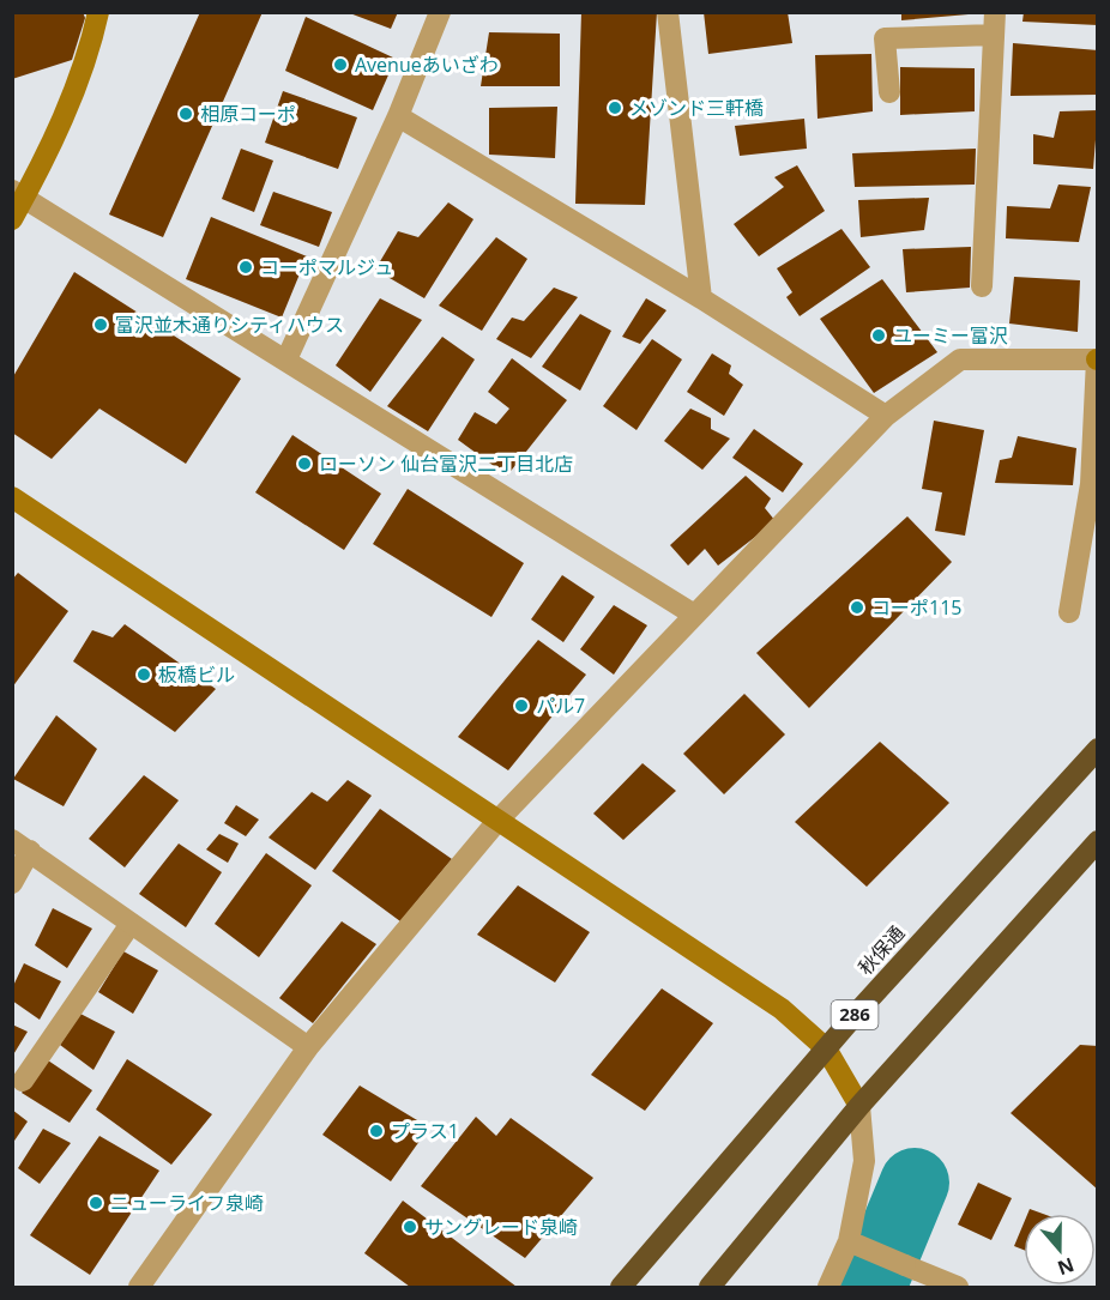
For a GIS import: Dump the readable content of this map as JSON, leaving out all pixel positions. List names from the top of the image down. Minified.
{"streets":{"highway":["秋保通","286"]},"places":["Avenueあいざわ","メゾンド三軒橋","相原コーポ","コーポマルジュ","富沢並木通りシティハウス","ユーミー富沢","ローソン 仙台富沢二丁目北店","コーポ115","板橋ビル","パル7","プラス1","ニューライフ泉崎","サングレード泉崎"],"north":"bottom"}
